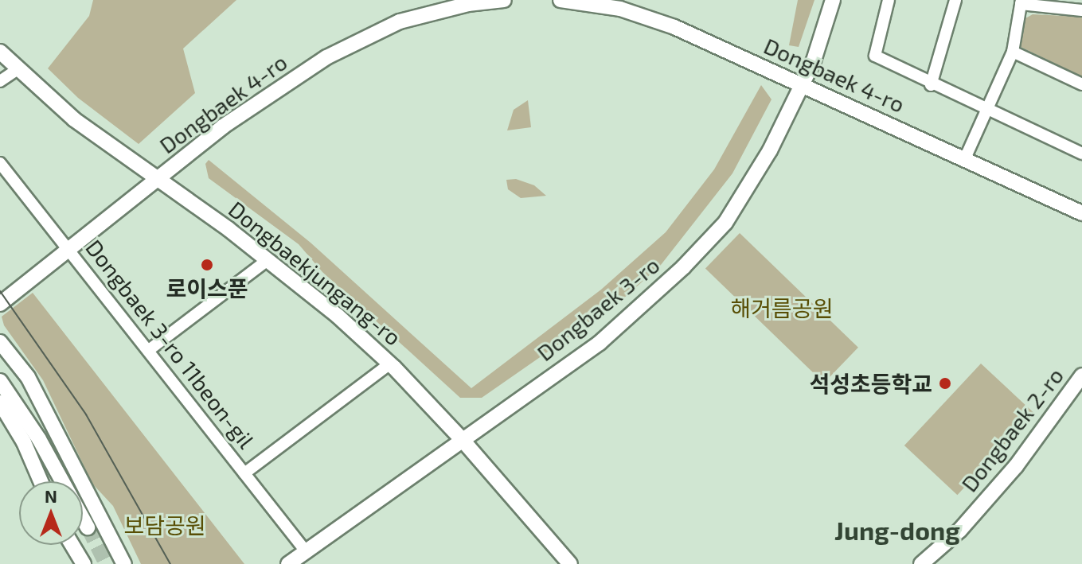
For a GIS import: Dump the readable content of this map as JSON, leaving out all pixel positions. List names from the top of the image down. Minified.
{"streets":{"street":["Dongbaek 4-ro","Dongbaekjungang-ro","Dongbaek 3-ro","Dongbaek 3-ro 11beon-gil","Dongbaek 2-ro"]},"crossings":[["Dongbaek 4-ro","Dongbaekjungang-ro"],["Dongbaek 4-ro","Dongbaek 3-ro"],["Dongbaek 4-ro","Dongbaek 3-ro 11beon-gil"],["Dongbaekjungang-ro","Dongbaek 3-ro"],["Dongbaek 3-ro","Dongbaek 3-ro 11beon-gil"]],"districts":["Jung-dong"],"parks":["해거름공원","보담공원"],"places":["로이스푼","석성초등학교"],"north":"top"}
